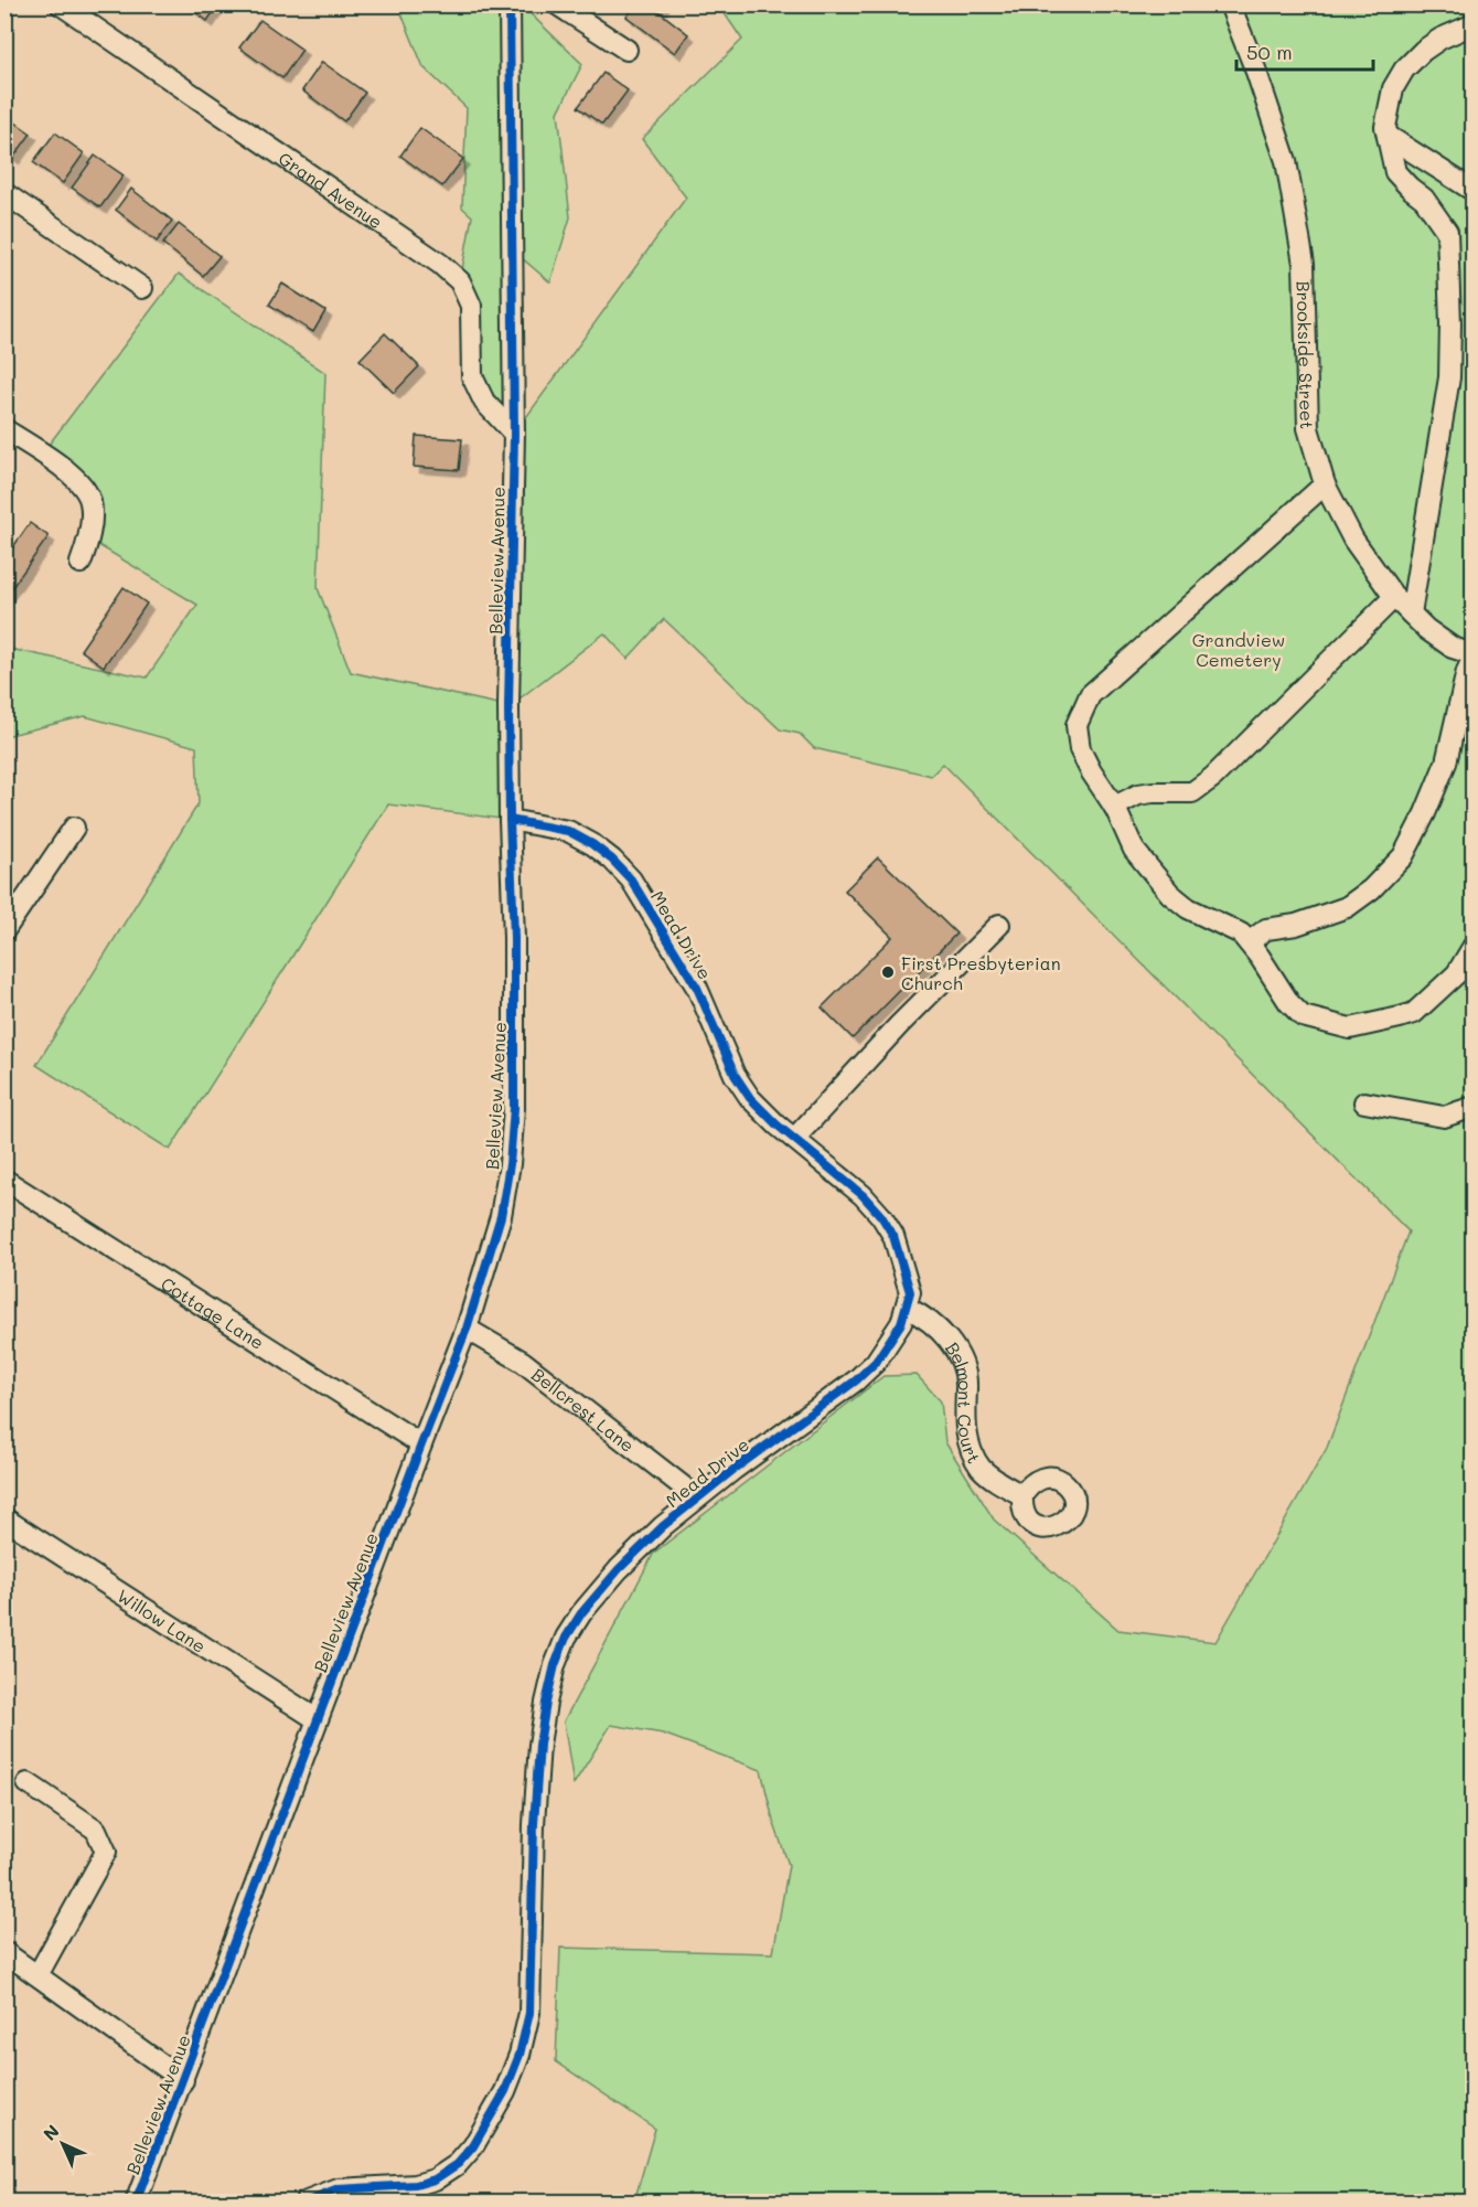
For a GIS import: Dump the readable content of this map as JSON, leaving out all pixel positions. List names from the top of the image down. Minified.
{"streets":{"street":["Grand Avenue","Brookside Street","Belleview Avenue","Mead Drive","Cottage Lane","Belmont Court","Bellcrest Lane","Willow Lane"]},"crossings":[["Grand Avenue","Belleview Avenue"],["Belleview Avenue","Mead Drive"],["Belleview Avenue","Cottage Lane"],["Belleview Avenue","Bellcrest Lane"],["Belleview Avenue","Willow Lane"],["Mead Drive","Belmont Court"],["Mead Drive","Bellcrest Lane"]],"parks":["Grandview Cemetery"],"places":["First Presbyterian Church"],"scale_bar":"50 m","north":"top left"}
